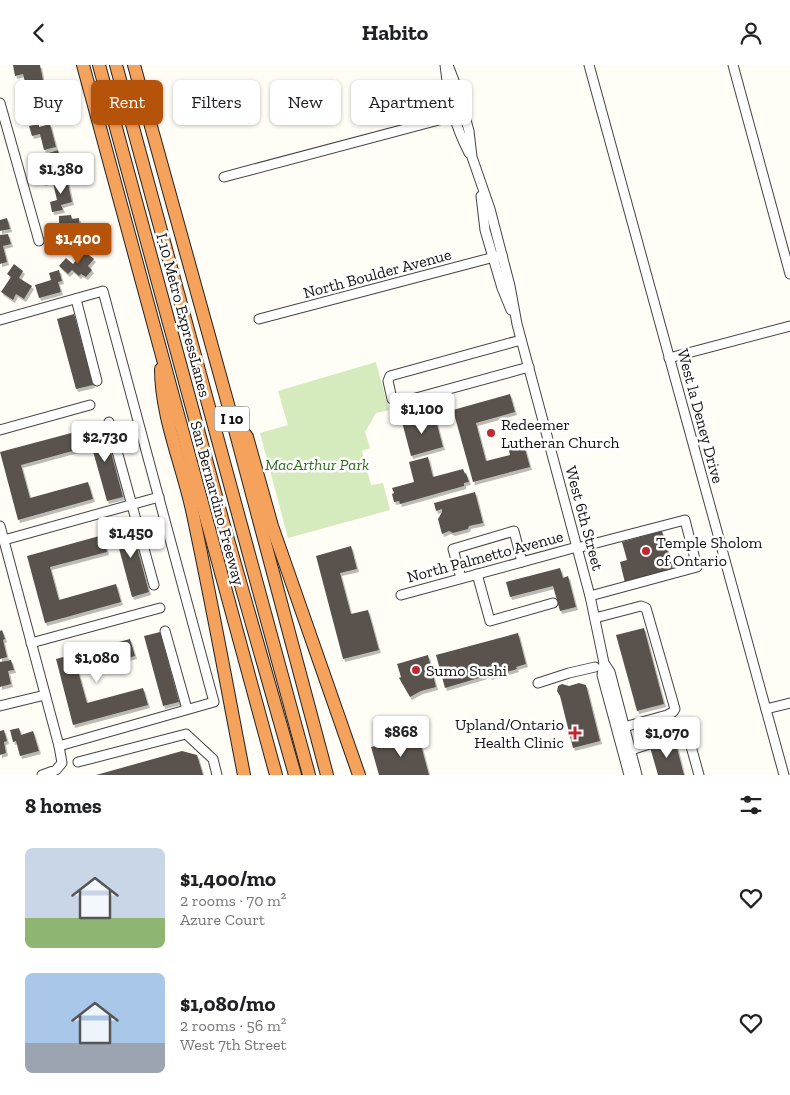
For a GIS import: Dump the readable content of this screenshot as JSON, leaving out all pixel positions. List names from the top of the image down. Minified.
{"streets":{"highway":["I-10 Metro ExpressLanes","I 10","San Bernardino Freeway"],"street":["North Boulder Avenue","West la Deney Drive","West 6th Street","North Palmetto Avenue"]},"crossings":[["North Boulder Avenue","West 6th Street"],["West 6th Street","North Palmetto Avenue"]],"parks":["MacArthur Park"],"places":{"other":["Redeemer Lutheran Church","Temple Sholom of Ontario","Sumo Sushi"],"health":["Upland/Ontario Health Clinic"]},"page":{"header":"Habito","chip":["Buy","Rent","Filters","New","Apartment"],"price":["$1,380","$1,400","$1,100","$2,730","$1,450","$1,080","$868","$1,070"],"heading":"8 homes","list":[{"name":"$1,400/mo","note":"2 rooms · 70 m² · Azure Court"},{"name":"$1,080/mo","note":"2 rooms · 56 m² · West 7th Street"}]}}
